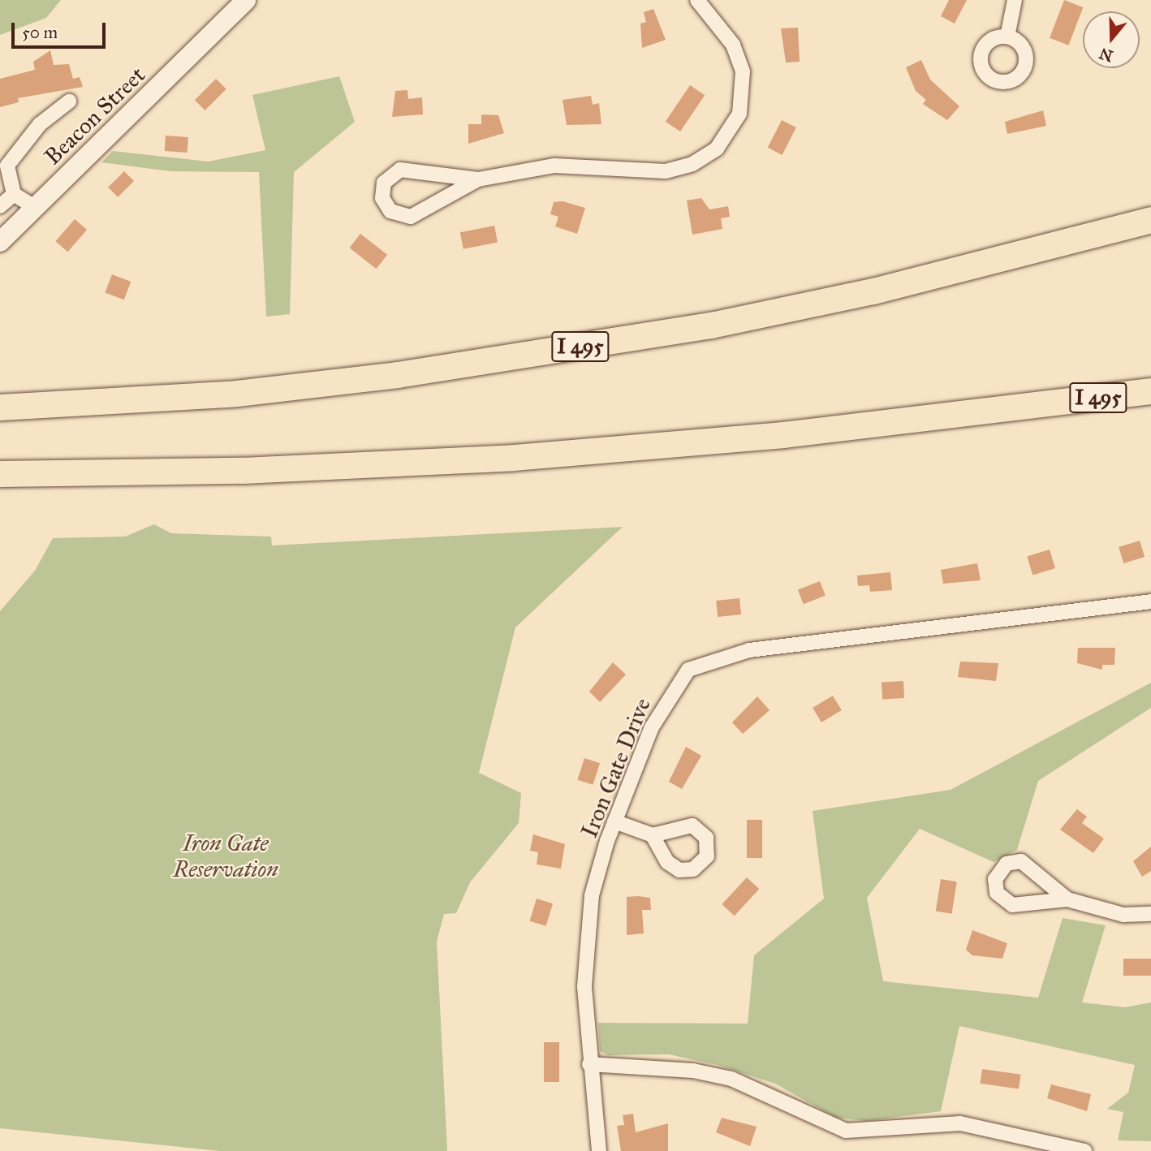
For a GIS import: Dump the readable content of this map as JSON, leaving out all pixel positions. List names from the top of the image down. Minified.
{"streets":{"highway":["I 495"],"main road":["Beacon Street"],"street":["Iron Gate Drive"]},"parks":["Iron Gate Reservation"],"scale_bar":"50 m","north":"bottom"}
